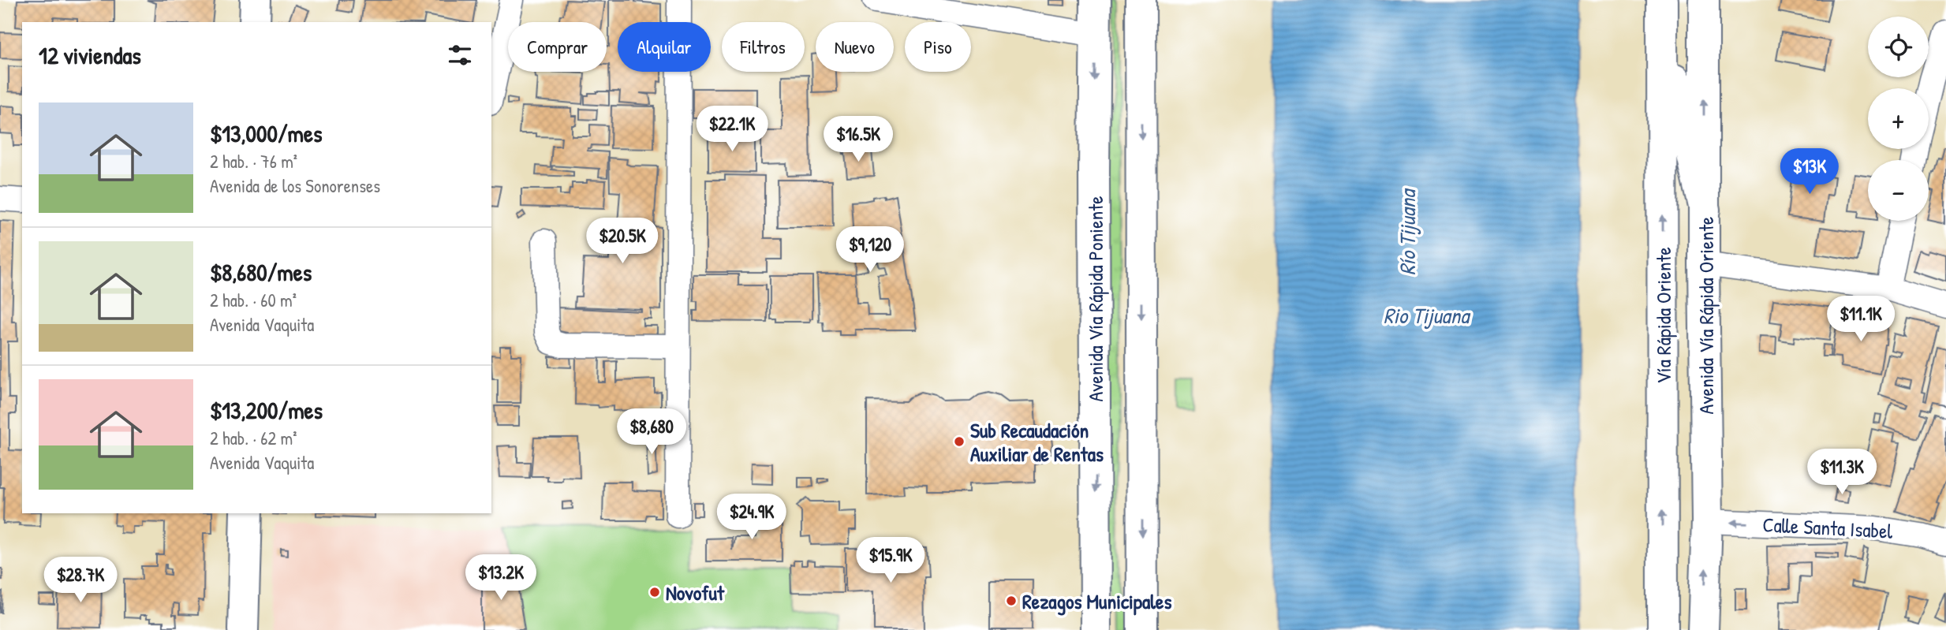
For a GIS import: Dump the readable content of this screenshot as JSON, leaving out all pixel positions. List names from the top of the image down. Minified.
{"streets":{"main road":["Avenida Vía Rápida Poniente","Vía Rápida Oriente","Avenida Vía Rápida Oriente"],"street":["Calle Santa Isabel"]},"crossings":[["Avenida Vía Rápida Oriente","Calle Santa Isabel"]],"one_way":["Calle Santa Isabel"],"water":["Río Tijuana","Rio Tijuana"],"places":["Sub Recaudación Auxiliar de Rentas","Novofut","Rezagos Municipales"],"page":{"map_buttons":["+","−"],"chip":["Comprar","Alquilar","Filtros","Nuevo","Piso"],"heading":"12 viviendas","list":[{"name":"$13,000/mes","note":"2 hab. · 76 m² · Avenida de los Sonorenses"},{"name":"$8,680/mes","note":"2 hab. · 60 m² · Avenida Vaquita"},{"name":"$13,200/mes","note":"2 hab. · 62 m² · Avenida Vaquita"}],"price":["$22.1K","$16.5K","$13K","$20.5K","$9,120","$11.1K","$8,680","$11.3K","$24.9K","$15.9K","$13.2K","$28.7K"]}}
